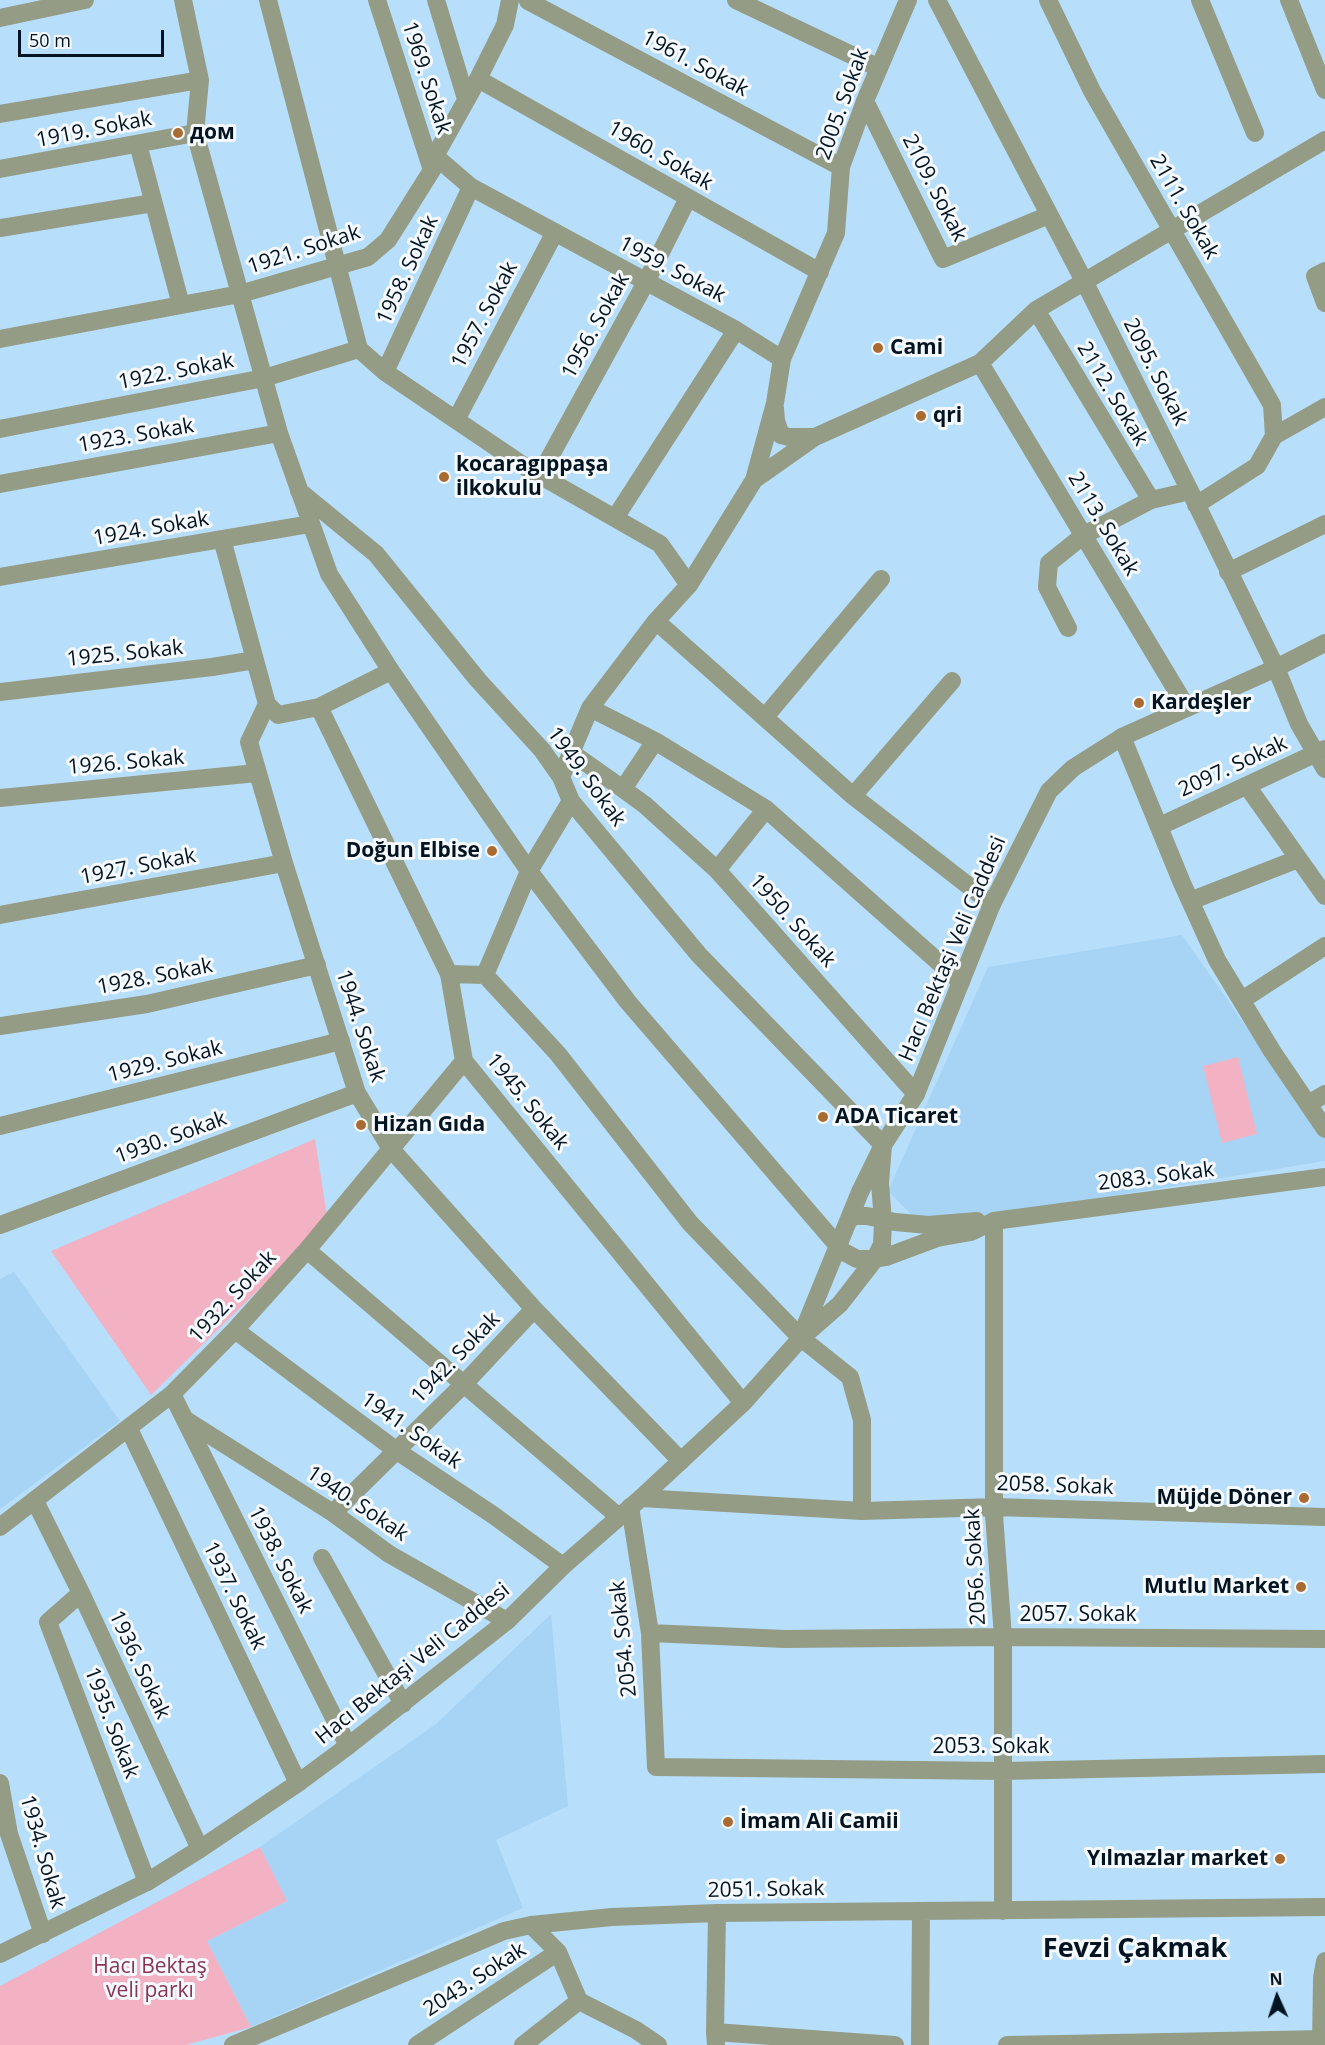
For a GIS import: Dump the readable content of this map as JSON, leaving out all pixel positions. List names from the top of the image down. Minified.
{"streets":{"street":["1961. Sokak","1969. Sokak","2005. Sokak","1919. Sokak","1960. Sokak","2109. Sokak","2111. Sokak","1921. Sokak","1958. Sokak","1959. Sokak","1957. Sokak","1956. Sokak","1922. Sokak","2095. Sokak","2112. Sokak","1923. Sokak","2113. Sokak","1924. Sokak","1925. Sokak","1926. Sokak","2097. Sokak","1949. Sokak","1927. Sokak","1950. Sokak","Hacı Bektaşi Veli Caddesi","1928. Sokak","1944. Sokak","1929. Sokak","1945. Sokak","1930. Sokak","2083. Sokak","1932. Sokak","1942. Sokak","1941. Sokak","2058. Sokak","1940. Sokak","1938. Sokak","2056. Sokak","1937. Sokak","2057. Sokak","2054. Sokak","1936. Sokak","1935. Sokak","2053. Sokak","1934. Sokak","2051. Sokak","2043. Sokak"]},"crossings":[["1961. Sokak","2005. Sokak"],["1969. Sokak","1921. Sokak"],["1969. Sokak","1959. Sokak"],["2005. Sokak","1960. Sokak"],["2005. Sokak","2109. Sokak"],["2005. Sokak","1959. Sokak"],["1960. Sokak","1921. Sokak"],["1960. Sokak","1956. Sokak"],["2109. Sokak","2095. Sokak"],["1921. Sokak","1959. Sokak"],["1958. Sokak","1959. Sokak"],["1959. Sokak","1957. Sokak"],["1959. Sokak","1956. Sokak"],["2095. Sokak","2097. Sokak"],["2095. Sokak","Hacı Bektaşi Veli Caddesi"],["2113. Sokak","Hacı Bektaşi Veli Caddesi"],["1926. Sokak","1944. Sokak"],["1949. Sokak","Hacı Bektaşi Veli Caddesi"],["1927. Sokak","1944. Sokak"],["1950. Sokak","Hacı Bektaşi Veli Caddesi"],["Hacı Bektaşi Veli Caddesi","1944. Sokak"],["Hacı Bektaşi Veli Caddesi","1945. Sokak"],["Hacı Bektaşi Veli Caddesi","1941. Sokak"],["Hacı Bektaşi Veli Caddesi","2058. Sokak"],["Hacı Bektaşi Veli Caddesi","1940. Sokak"],["Hacı Bektaşi Veli Caddesi","1938. Sokak"],["Hacı Bektaşi Veli Caddesi","1937. Sokak"],["Hacı Bektaşi Veli Caddesi","2054. Sokak"],["Hacı Bektaşi Veli Caddesi","1936. Sokak"],["Hacı Bektaşi Veli Caddesi","1935. Sokak"],["Hacı Bektaşi Veli Caddesi","1934. Sokak"],["1928. Sokak","1944. Sokak"],["1944. Sokak","1929. Sokak"],["1944. Sokak","1930. Sokak"],["1944. Sokak","1932. Sokak"],["1944. Sokak","1942. Sokak"],["1945. Sokak","1932. Sokak"],["2083. Sokak","2056. Sokak"],["1932. Sokak","1941. Sokak"],["1932. Sokak","1938. Sokak"],["1932. Sokak","1937. Sokak"],["1932. Sokak","1936. Sokak"],["1942. Sokak","1941. Sokak"],["1942. Sokak","1940. Sokak"],["2058. Sokak","2056. Sokak"],["2058. Sokak","2054. Sokak"],["1940. Sokak","1938. Sokak"],["2056. Sokak","2057. Sokak"],["2056. Sokak","2053. Sokak"],["2056. Sokak","2051. Sokak"],["2057. Sokak","2054. Sokak"],["2054. Sokak","2053. Sokak"],["1936. Sokak","1935. Sokak"]],"districts":["Fevzi Çakmak"],"parks":["Hacı Bektaş veli parkı"],"places":["дом","Cami","qri","kocaragıppaşa ilkokulu","Kardeşler","Doğun Elbise","ADA Ticaret","Hizan Gıda","Müjde Döner","Mutlu Market","İmam Ali Camii","Yılmazlar market"],"scale_bar":"50 m","north":"top"}
